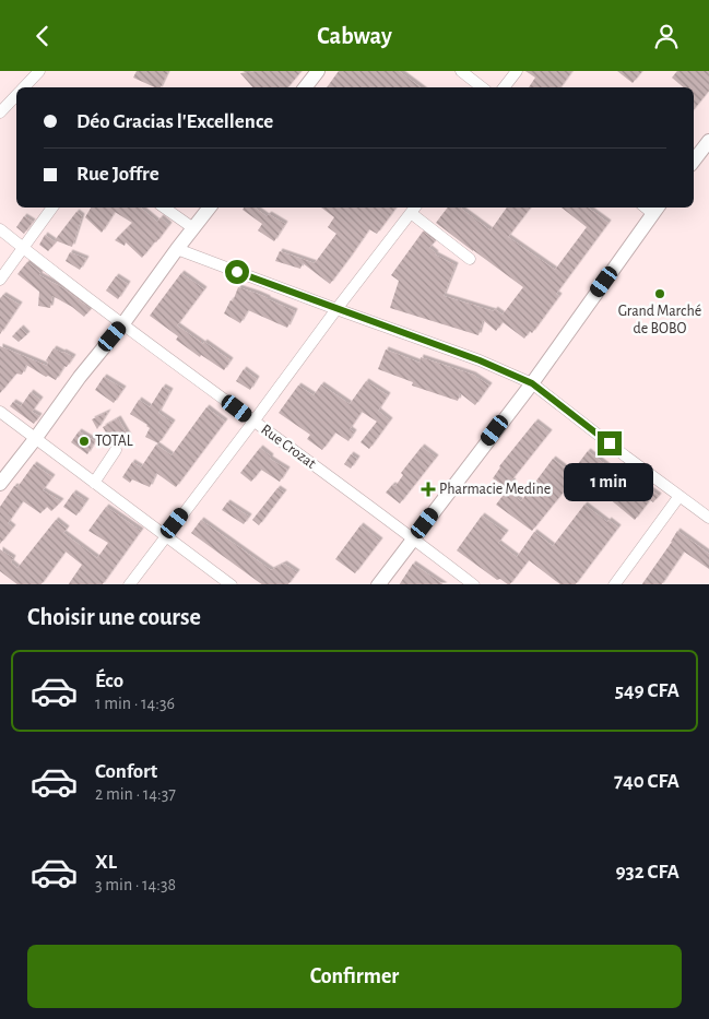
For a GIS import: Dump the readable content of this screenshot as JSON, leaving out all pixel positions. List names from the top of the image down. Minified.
{"streets":{"street":["Rue Crozat"]},"places":{"other":["Grand Marché de BOBO","TOTAL"],"health":["Pharmacie Medine"]},"page":{"header":"Cabway","banner":["Déo Gracias l'Excellence","Rue Joffre"],"bubble":"1 min","heading":"Choisir une course","list":[{"name":"Éco","note":"1 min · 14:36","value":"549 CFA"},{"name":"Confort","note":"2 min · 14:37","value":"740 CFA"},{"name":"XL","note":"3 min · 14:38","value":"932 CFA"}],"buttons":"Confirmer"}}
